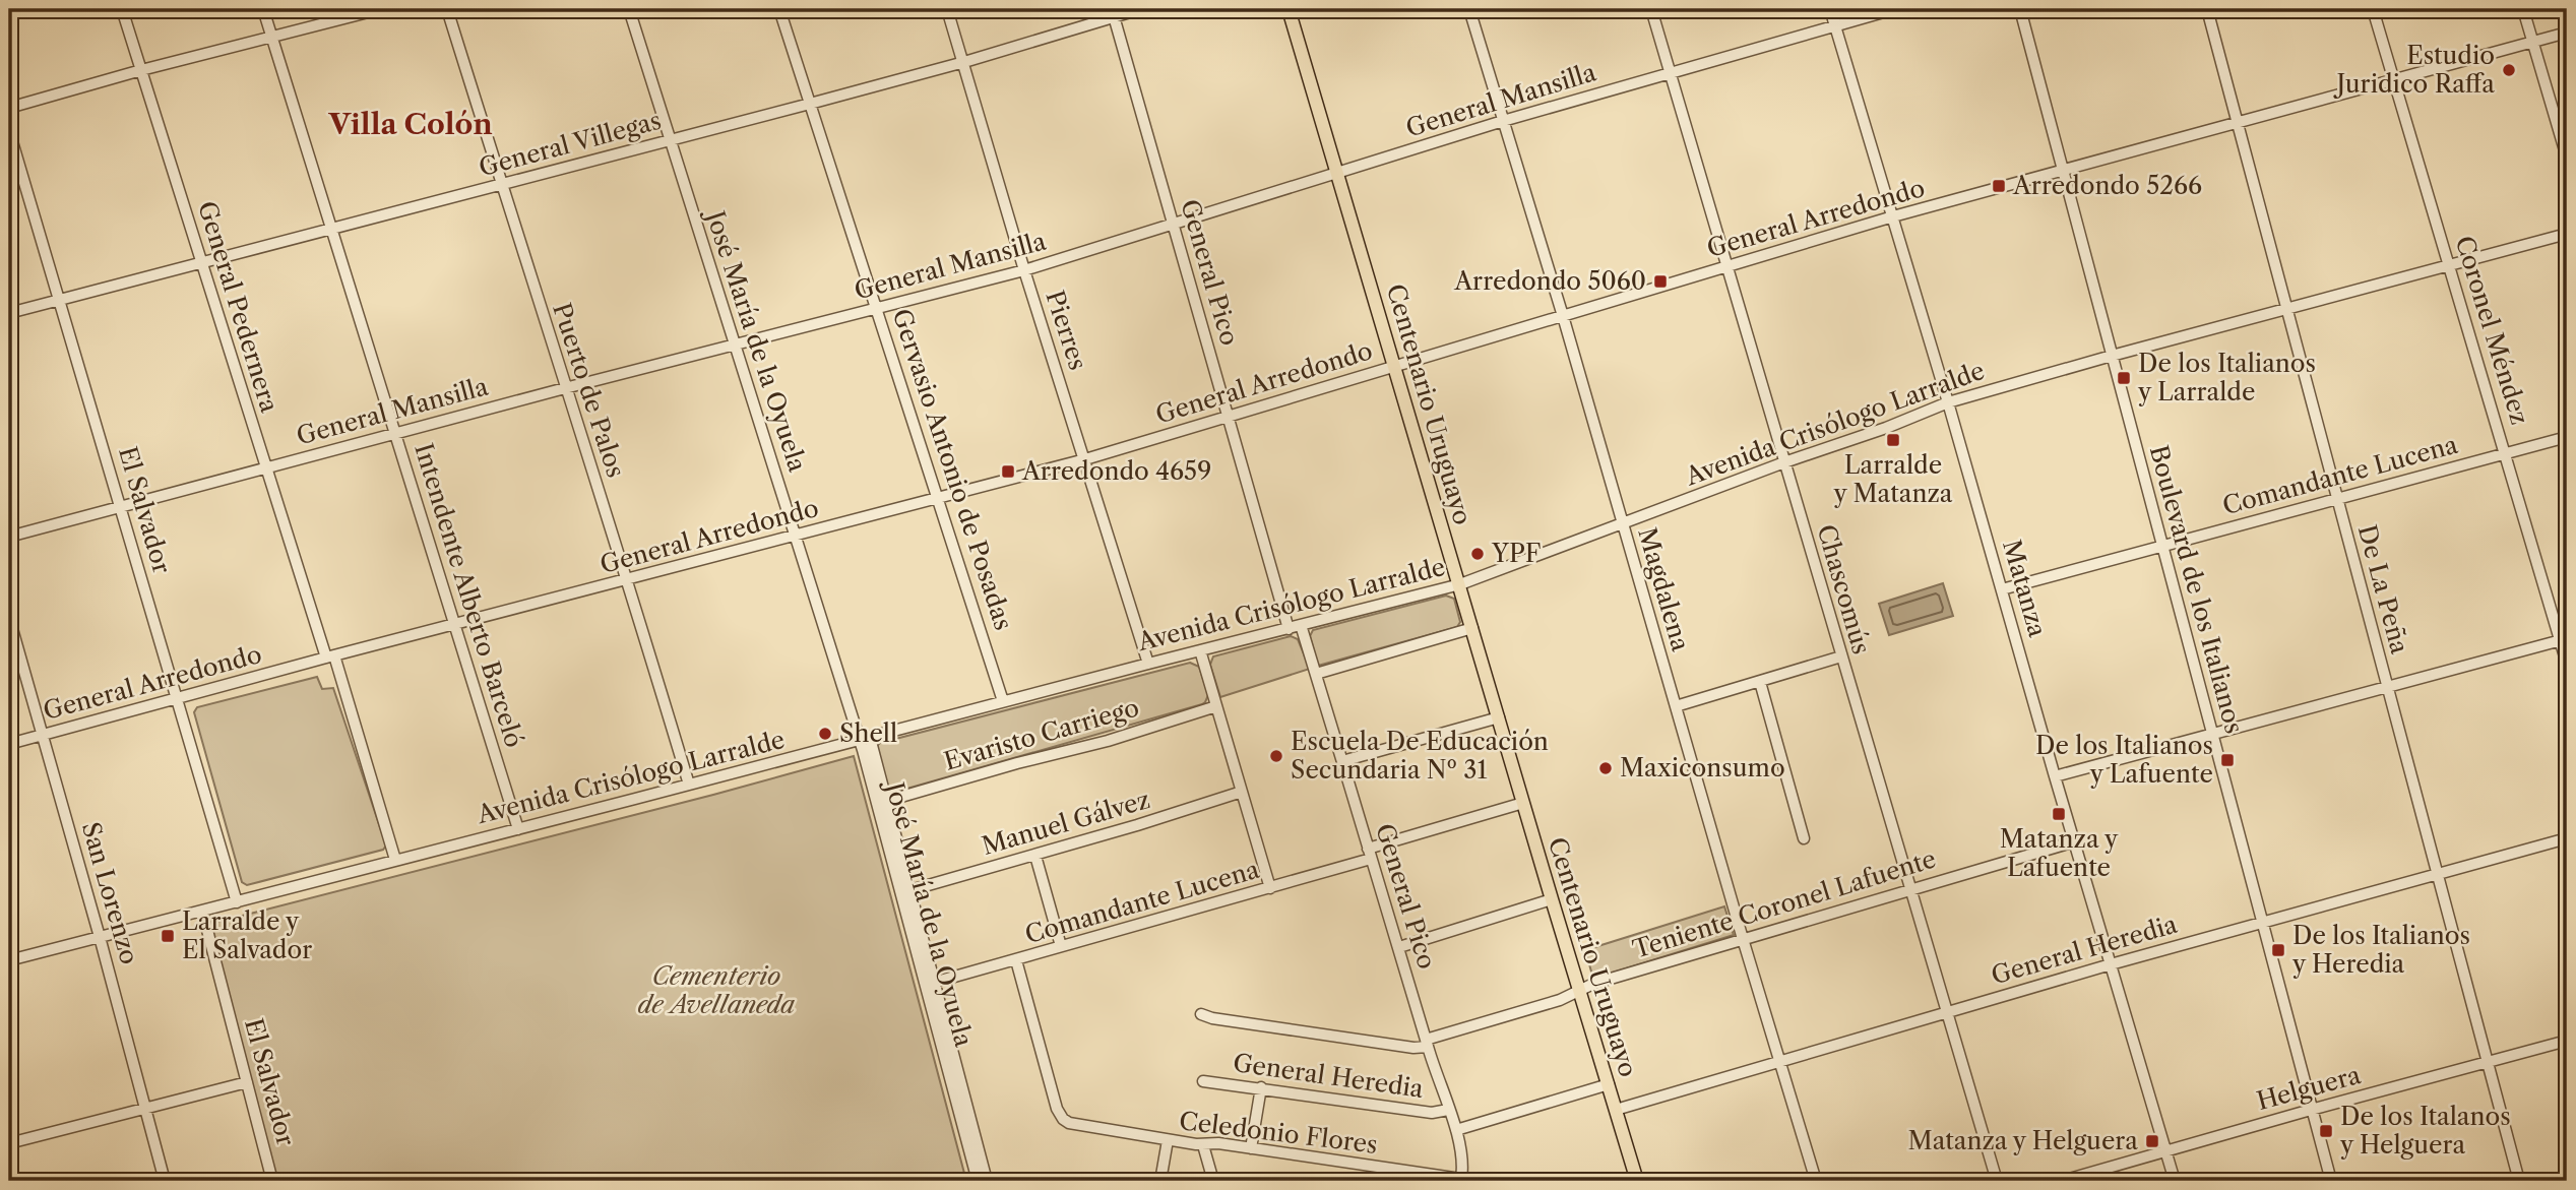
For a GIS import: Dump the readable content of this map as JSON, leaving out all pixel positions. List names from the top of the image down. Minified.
{"streets":{"main road":["Centenario Uruguayo"],"street":["General Mansilla","General Villegas","General Arredondo","General Pico","General Pedernera","Pierres","Coronel Méndez","José María de la Oyuela","Puerto de Palos","Avenida Crisólogo Larralde","Gervasio Antonio de Posadas","Comandante Lucena","El Salvador","Matanza","Magdalena","Chascomús","Boulevard de los Italianos","De La Peña","Intendente Alberto Barceló","Evaristo Carriego","Manuel Gálvez","San Lorenzo","Teniente Coronel Lafuente","General Heredia","Helguera","Celedonio Flores"]},"crossings":[["General Mansilla","General Pico"],["General Mansilla","General Pedernera"],["General Mansilla","Pierres"],["General Mansilla","José María de la Oyuela"],["General Mansilla","Puerto de Palos"],["General Mansilla","Centenario Uruguayo"],["General Mansilla","Gervasio Antonio de Posadas"],["General Mansilla","El Salvador"],["General Mansilla","Matanza"],["General Mansilla","Magdalena"],["General Mansilla","Chascomús"],["General Mansilla","Intendente Alberto Barceló"],["General Villegas","General Pico"],["General Villegas","General Pedernera"],["General Villegas","Pierres"],["General Villegas","José María de la Oyuela"],["General Villegas","Puerto de Palos"],["General Villegas","Gervasio Antonio de Posadas"],["General Villegas","El Salvador"],["General Villegas","Intendente Alberto Barceló"],["General Arredondo","General Pico"],["General Arredondo","General Pedernera"],["General Arredondo","Pierres"],["General Arredondo","Coronel Méndez"],["General Arredondo","José María de la Oyuela"],["General Arredondo","Puerto de Palos"],["General Arredondo","Centenario Uruguayo"],["General Arredondo","Gervasio Antonio de Posadas"],["General Arredondo","El Salvador"],["General Arredondo","Matanza"],["General Arredondo","Magdalena"],["General Arredondo","Chascomús"],["General Arredondo","Boulevard de los Italianos"],["General Arredondo","De La Peña"],["General Arredondo","Intendente Alberto Barceló"],["General Arredondo","San Lorenzo"],["General Pico","Avenida Crisólogo Larralde"],["General Pico","Comandante Lucena"],["General Pico","Teniente Coronel Lafuente"],["General Pico","General Heredia"],["General Pico","Celedonio Flores"],["General Pedernera","Avenida Crisólogo Larralde"],["Pierres","Avenida Crisólogo Larralde"],["Coronel Méndez","Avenida Crisólogo Larralde"],["Coronel Méndez","Comandante Lucena"],["José María de la Oyuela","Avenida Crisólogo Larralde"],["José María de la Oyuela","Comandante Lucena"],["José María de la Oyuela","Evaristo Carriego"],["José María de la Oyuela","Manuel Gálvez"],["Puerto de Palos","Avenida Crisólogo Larralde"],["Centenario Uruguayo","Avenida Crisólogo Larralde"],["Centenario Uruguayo","Comandante Lucena"],["Centenario Uruguayo","Teniente Coronel Lafuente"],["Centenario Uruguayo","General Heredia"],["Avenida Crisólogo Larralde","Gervasio Antonio de Posadas"],["Avenida Crisólogo Larralde","El Salvador"],["Avenida Crisólogo Larralde","Matanza"],["Avenida Crisólogo Larralde","Magdalena"],["Avenida Crisólogo Larralde","Chascomús"],["Avenida Crisólogo Larralde","Boulevard de los Italianos"],["Avenida Crisólogo Larralde","De La Peña"],["Avenida Crisólogo Larralde","Intendente Alberto Barceló"],["Avenida Crisólogo Larralde","San Lorenzo"],["Comandante Lucena","Matanza"],["Comandante Lucena","Boulevard de los Italianos"],["Comandante Lucena","De La Peña"],["Comandante Lucena","Celedonio Flores"],["Matanza","Teniente Coronel Lafuente"],["Matanza","General Heredia"],["Matanza","Helguera"],["Magdalena","Teniente Coronel Lafuente"],["Magdalena","General Heredia"],["Chascomús","Teniente Coronel Lafuente"],["Chascomús","General Heredia"],["Boulevard de los Italianos","General Heredia"],["Boulevard de los Italianos","Helguera"],["De La Peña","General Heredia"],["De La Peña","Helguera"]],"districts":["Villa Colón"],"parks":["Cementerio de Avellaneda"],"places":{"other":["Estudio Juridico Raffa","YPF","Shell","Escuela De Educación Secundaria Nº 31","Maxiconsumo"],"transit":["Arredondo 5266","Arredondo 5060","De los Italianos y Larralde","Larralde y Matanza","Arredondo 4659","De los Italianos y Lafuente","Matanza y Lafuente","Larralde y El Salvador","De los Italianos y Heredia","De los Italanos y Helguera","Matanza y Helguera"]}}
